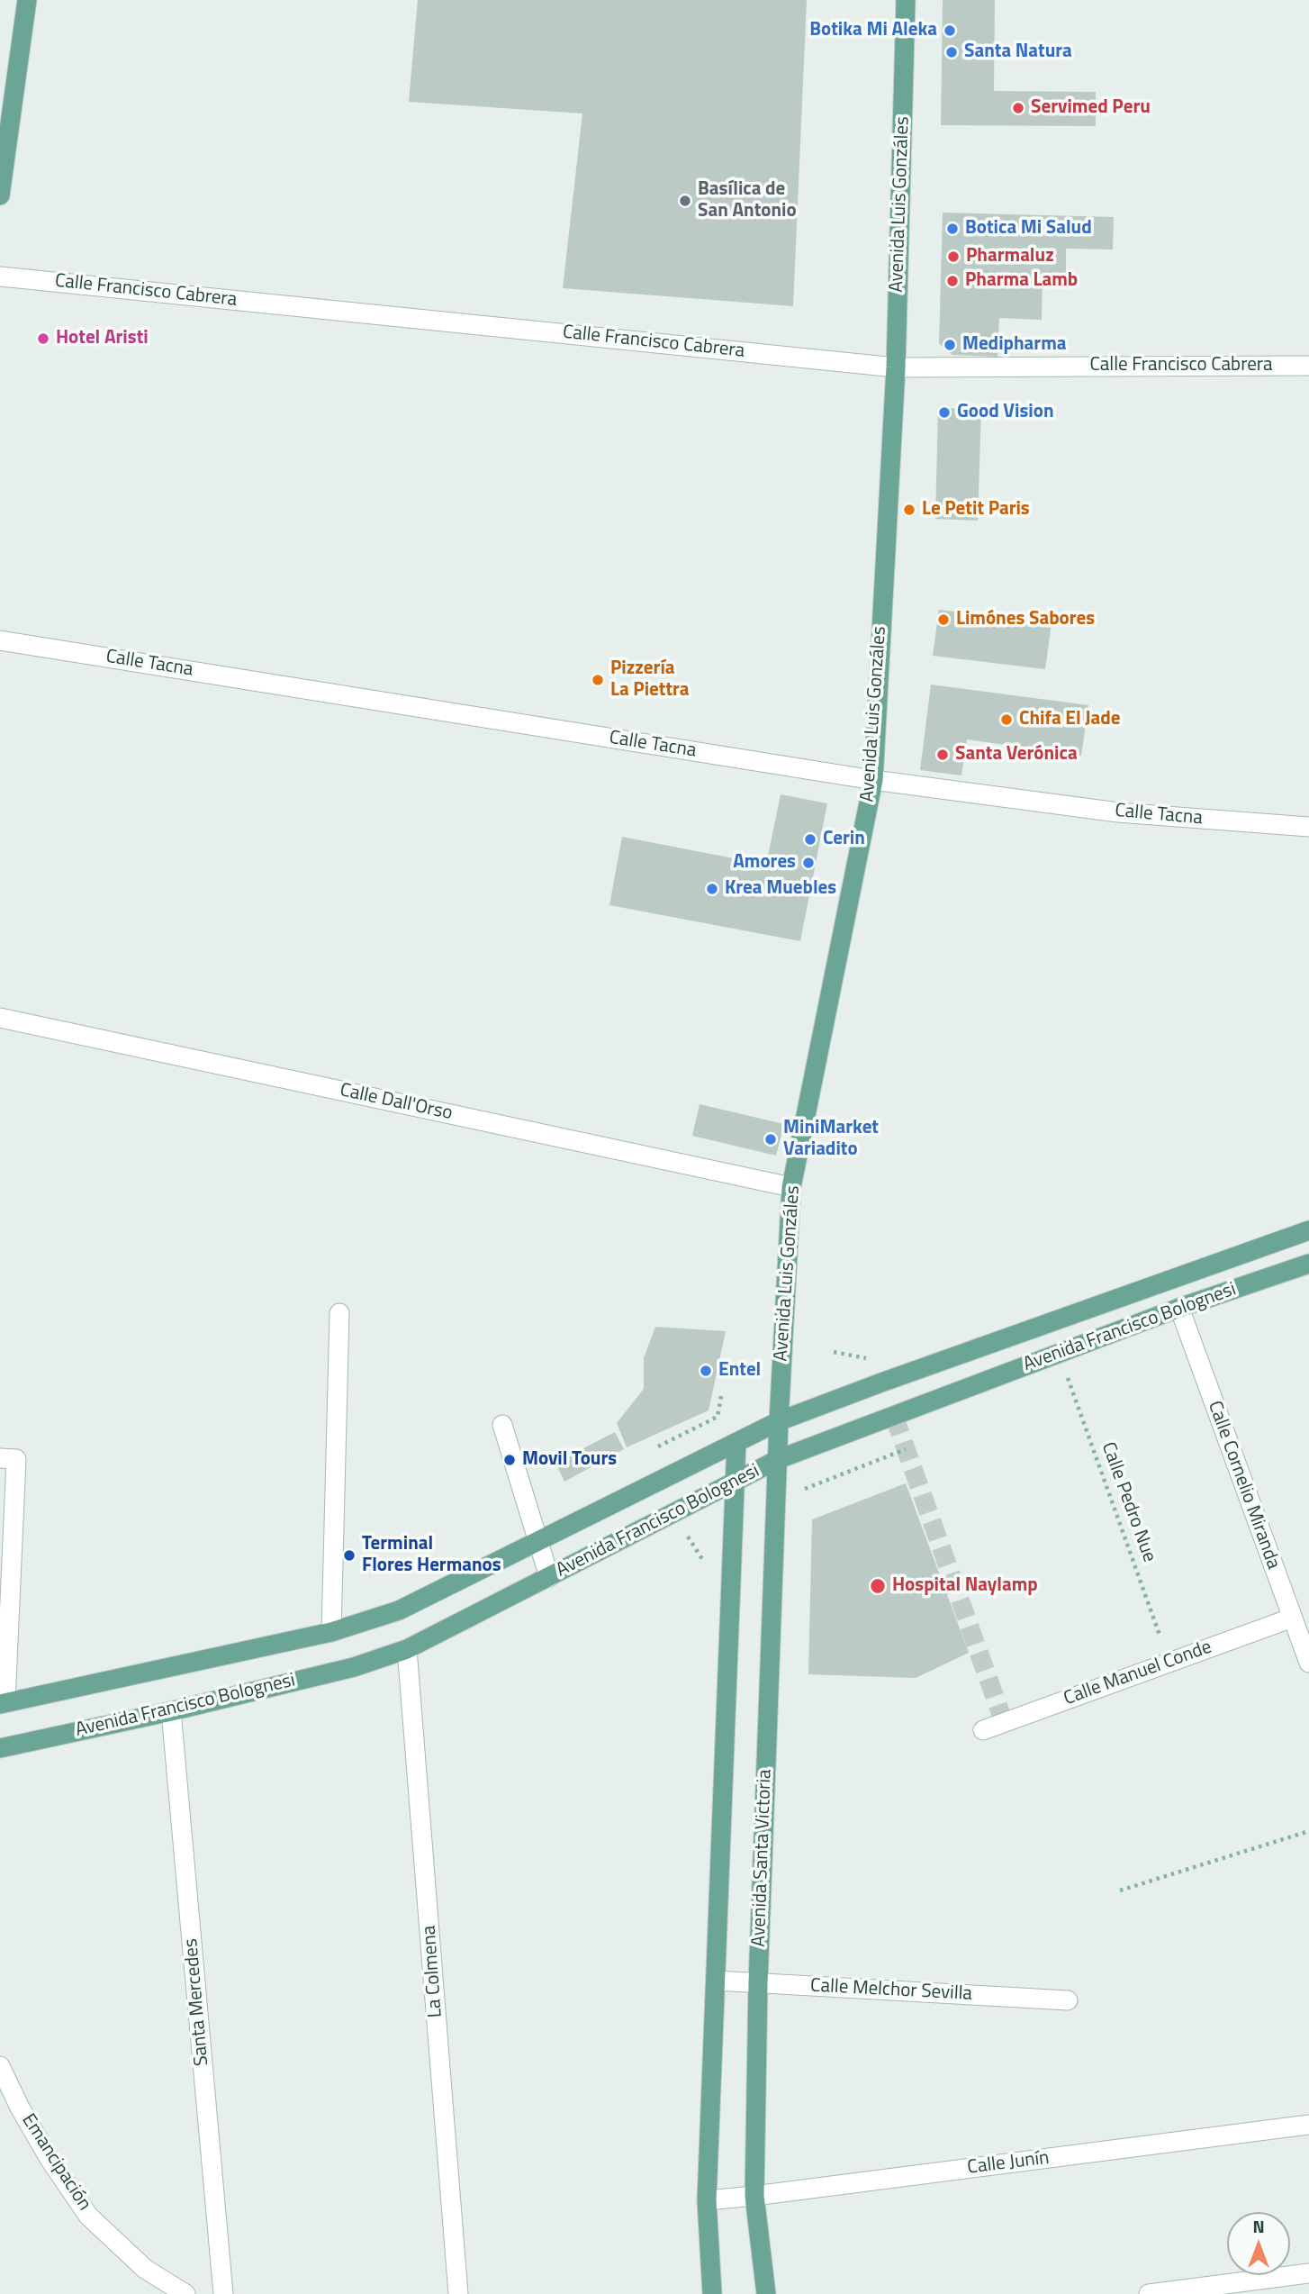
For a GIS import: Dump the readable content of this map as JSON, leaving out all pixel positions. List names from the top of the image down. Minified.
{"streets":{"main road":["Avenida Luis Gonzáles","Avenida Francisco Bolognesi","Avenida Santa Victoria"],"street":["Calle Francisco Cabrera","Calle Tacna","Calle Dall'Orso","Calle Cornelio Miranda","Calle Manuel Conde","La Colmena","Calle Melchor Sevilla","Santa Mercedes","Emancipación","Calle Junín"],"path":["Calle Pedro Nue"]},"crossings":[["Avenida Luis Gonzáles","Calle Francisco Cabrera"],["Avenida Luis Gonzáles","Calle Tacna"],["Avenida Luis Gonzáles","Calle Dall'Orso"],["Avenida Luis Gonzáles","Avenida Francisco Bolognesi"],["Avenida Luis Gonzáles","Avenida Santa Victoria"],["Avenida Francisco Bolognesi","Calle Cornelio Miranda"],["Avenida Francisco Bolognesi","Calle Pedro Nue"],["Avenida Francisco Bolognesi","Avenida Santa Victoria"],["Avenida Francisco Bolognesi","La Colmena"],["Avenida Francisco Bolognesi","Santa Mercedes"],["Calle Cornelio Miranda","Calle Manuel Conde"],["Calle Pedro Nue","Calle Manuel Conde"],["Avenida Santa Victoria","Calle Melchor Sevilla"],["Avenida Santa Victoria","Calle Junín"]],"places":["Botika Mi Aleka","Santa Natura","Servimed Peru","Basílica de San Antonio","Botica Mi Salud","Pharmaluz","Pharma Lamb","Hotel Aristi","Medipharma","Good Vision","Le Petit Paris","Limónes Sabores","Pizzería La Piettra","Chifa El Jade","Santa Verónica","Cerin","Amores","Krea Muebles","MiniMarket Variadito","Entel","Movil Tours","Terminal Flores Hermanos","Hospital Naylamp"],"north":"top"}
